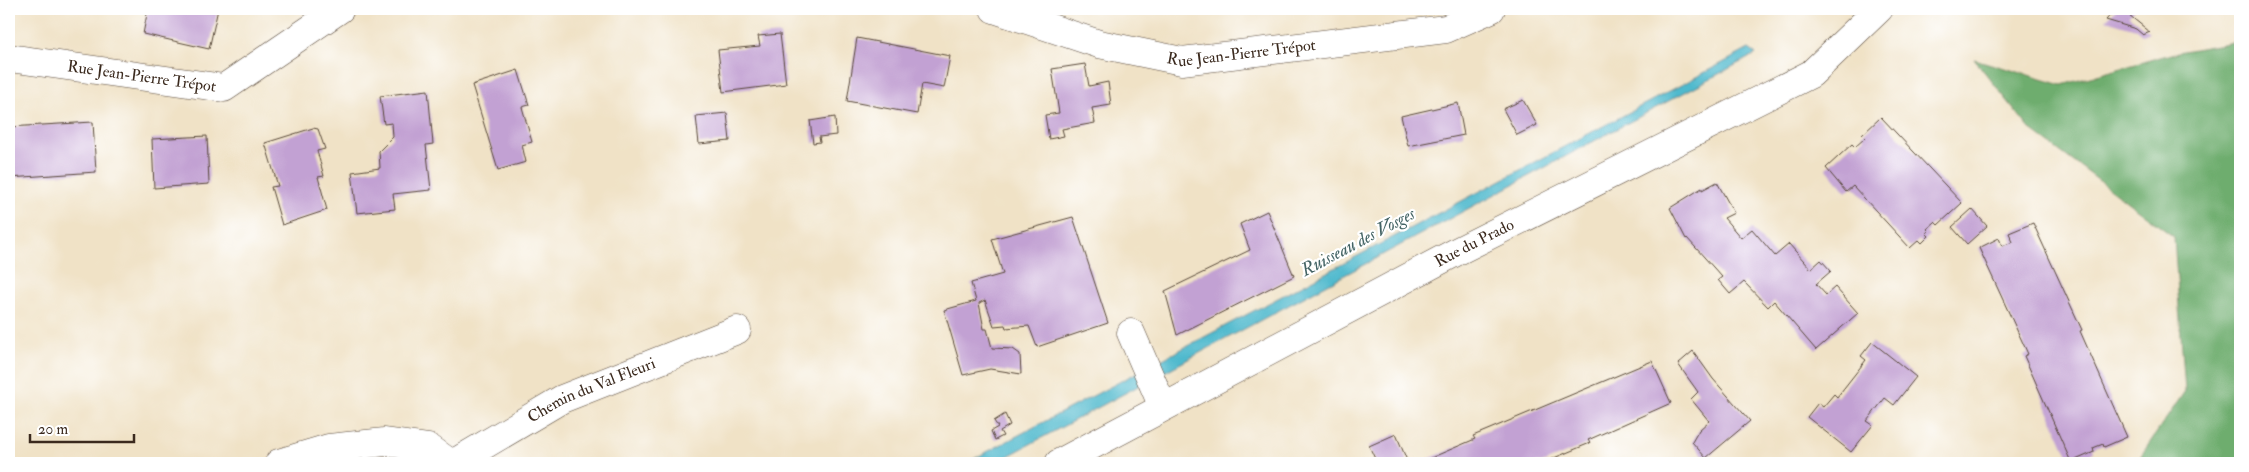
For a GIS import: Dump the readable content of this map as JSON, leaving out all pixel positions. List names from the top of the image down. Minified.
{"streets":{"street":["Rue Jean-Pierre Trépot","Rue du Prado","Chemin du Val Fleuri"]},"water":["Ruisseau des Vosges"],"scale_bar":"20 m"}
